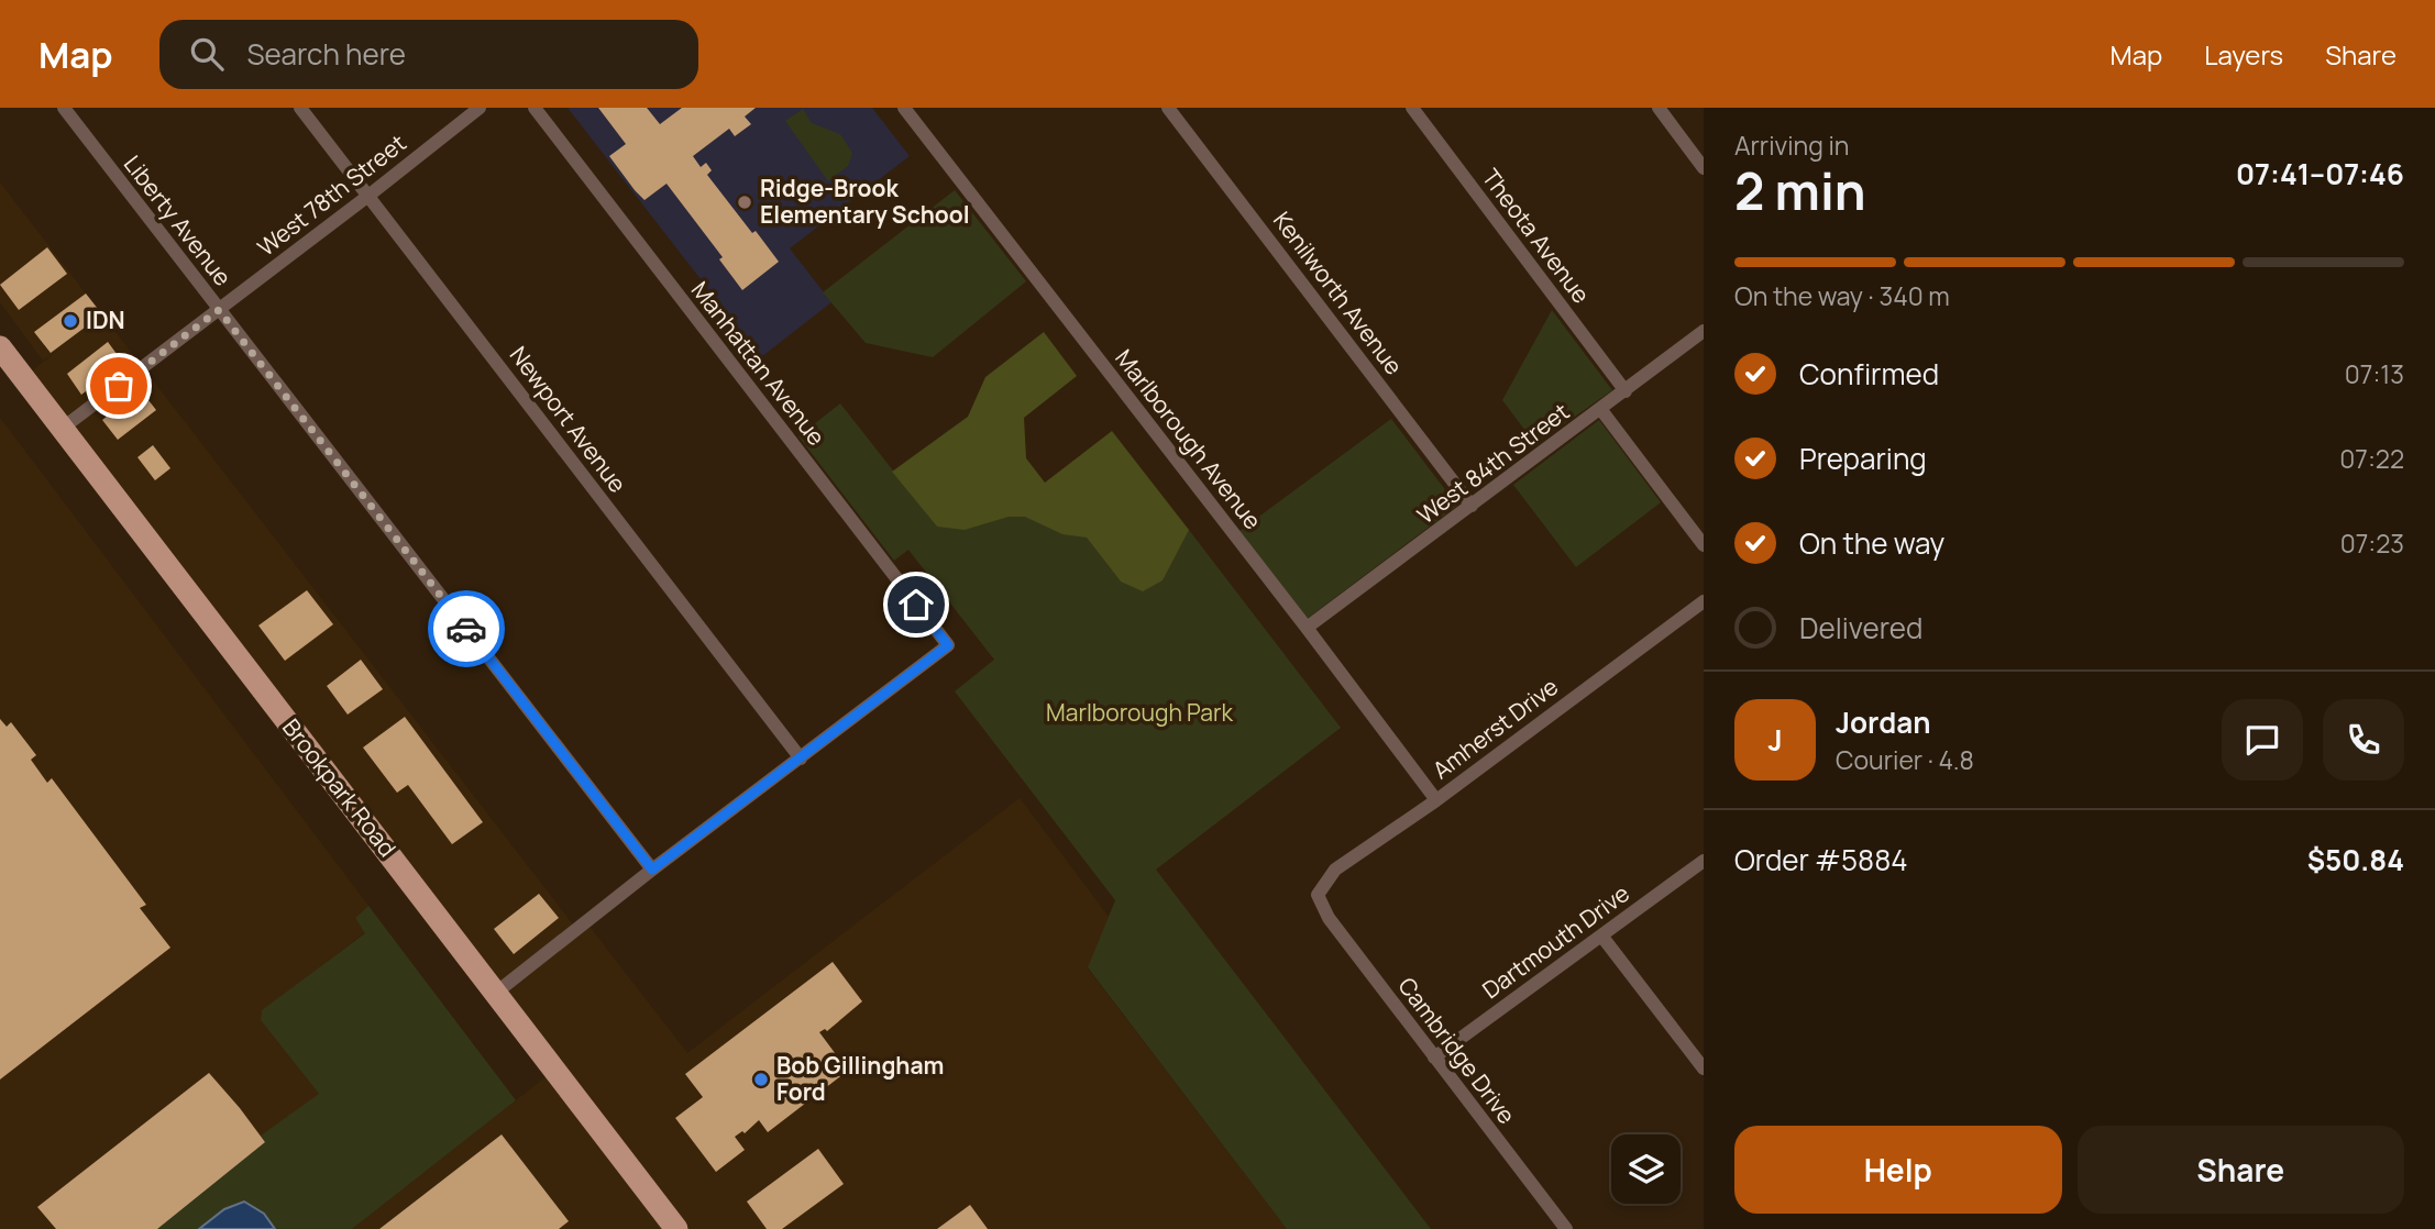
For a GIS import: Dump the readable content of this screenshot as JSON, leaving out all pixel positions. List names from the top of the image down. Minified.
{"streets":{"main road":["Brookpark Road"],"street":["West 78th Street","Liberty Avenue","Theota Avenue","Kenilworth Avenue","Manhattan Avenue","Newport Avenue","Marlborough Avenue","West 84th Street","Amherst Drive","Dartmouth Drive","Cambridge Drive"]},"crossings":[["West 78th Street","Liberty Avenue"],["West 78th Street","Newport Avenue"],["West 78th Street","Brookpark Road"],["Theota Avenue","West 84th Street"],["Kenilworth Avenue","West 84th Street"],["Manhattan Avenue","Newport Avenue"],["Marlborough Avenue","West 84th Street"],["Marlborough Avenue","Amherst Drive"],["Amherst Drive","Cambridge Drive"],["Dartmouth Drive","Cambridge Drive"]],"parks":["Marlborough Park"],"places":["Ridge-Brook Elementary School","IDN","Bob Gillingham Ford"],"page":{"header":"Map","search":"Search here","nav":["Map","Layers","Share"],"heading":["2 min","Arriving in","07:41–07:46"],"panel":["Jordan","Courier · 4.8","Order #5884","$50.84"],"bar":"On the way · 340 m","list":[["Confirmed","07:13"],["Preparing","07:22"],["On the way","07:23"],"Delivered"],"round":"J","buttons":["Help","Share"]}}
